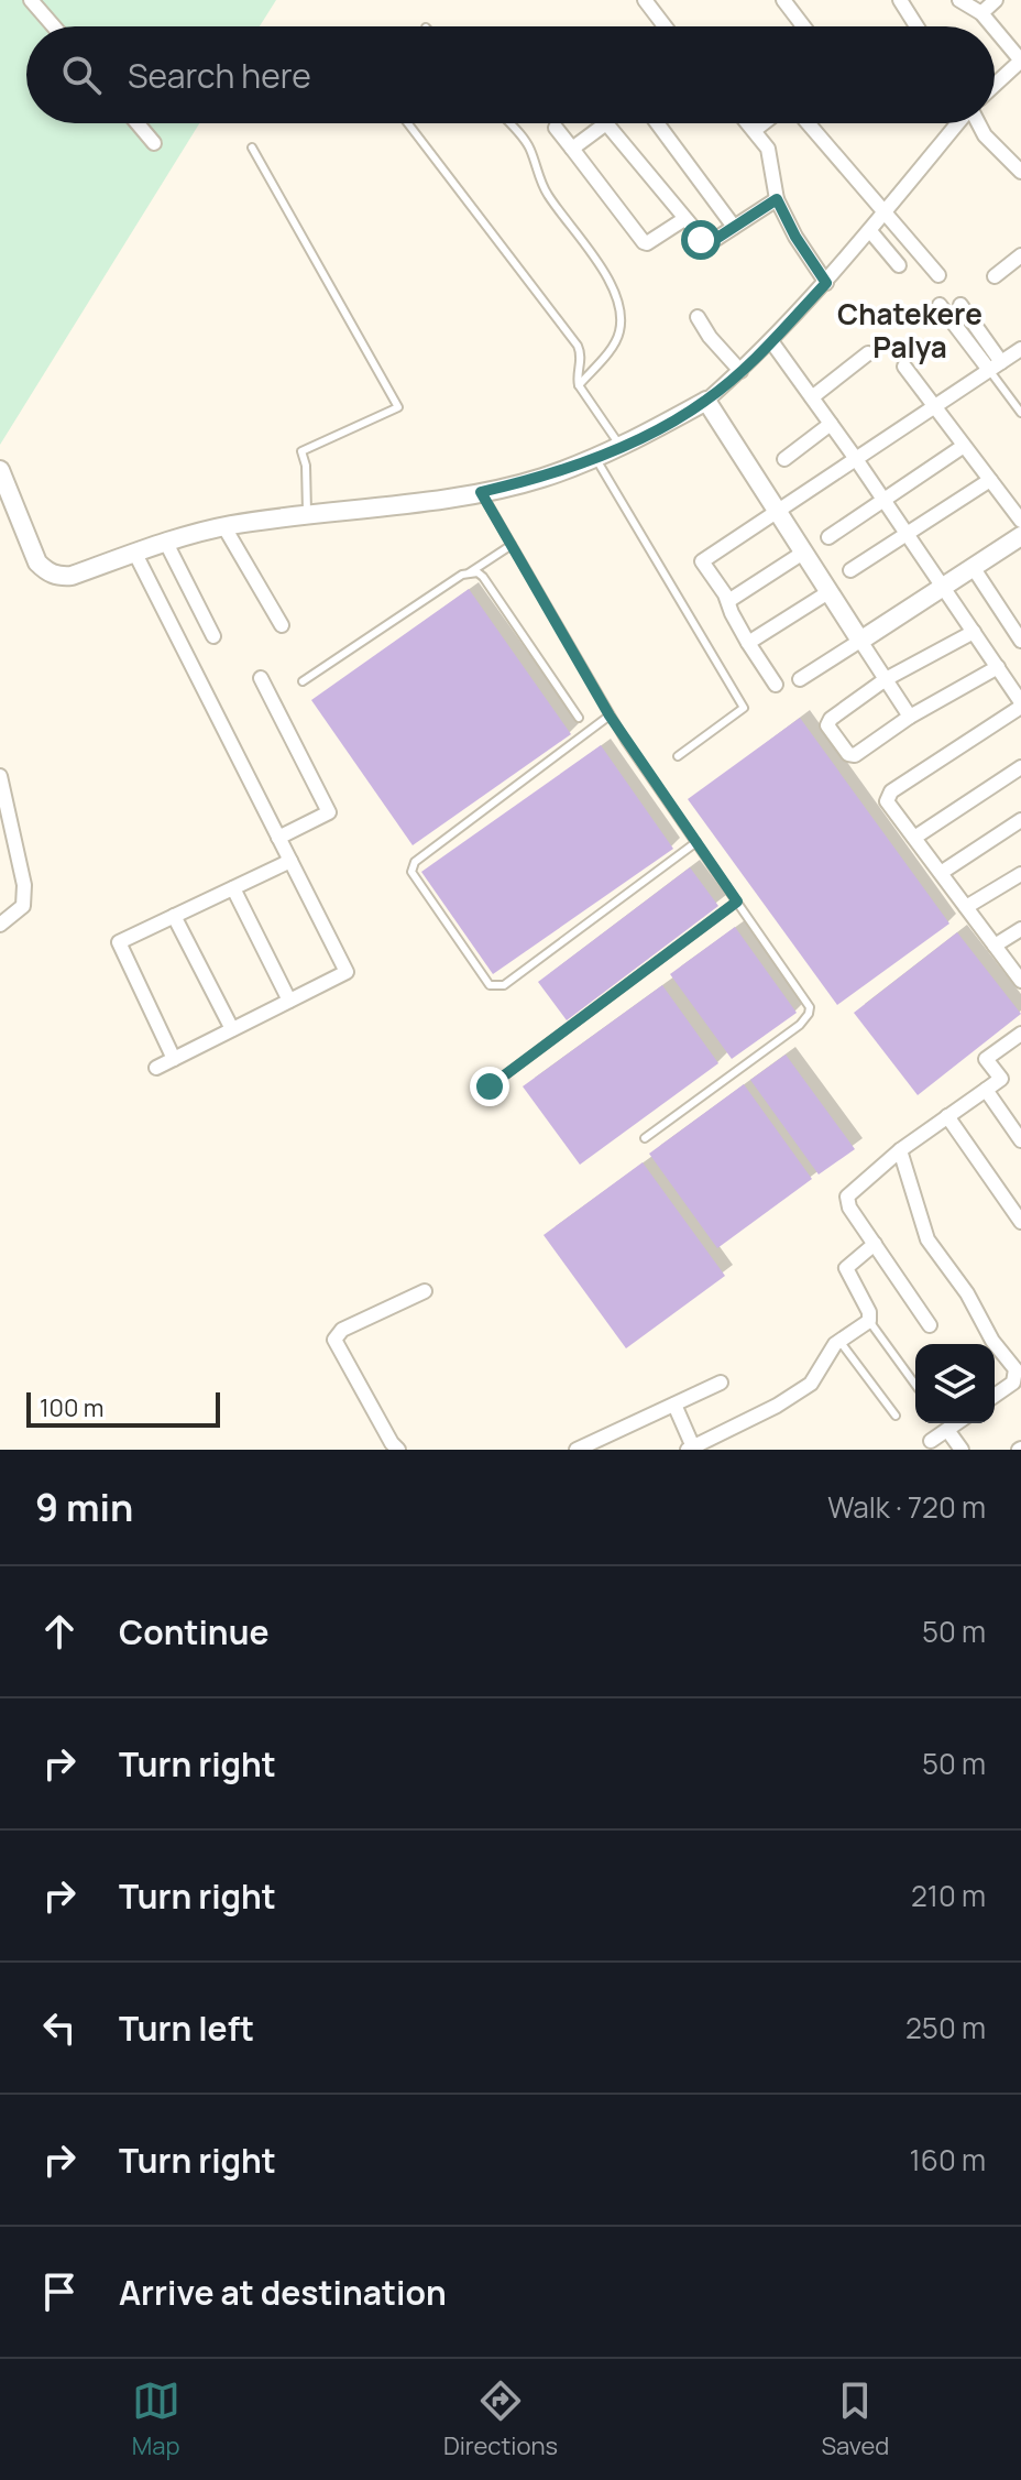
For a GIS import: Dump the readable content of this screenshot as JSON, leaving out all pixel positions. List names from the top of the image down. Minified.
{"districts":["Chatekere Palya"],"scale_bar":"100 m","page":{"search":"Search here","scale":"100 m","heading":["9 min","Walk · 720 m"],"list":[["Continue","50 m"],["Turn right","50 m"],["Turn right","210 m"],["Turn left","250 m"],["Turn right","160 m"],"Arrive at destination"],"nav":["Map","Directions","Saved"]}}
